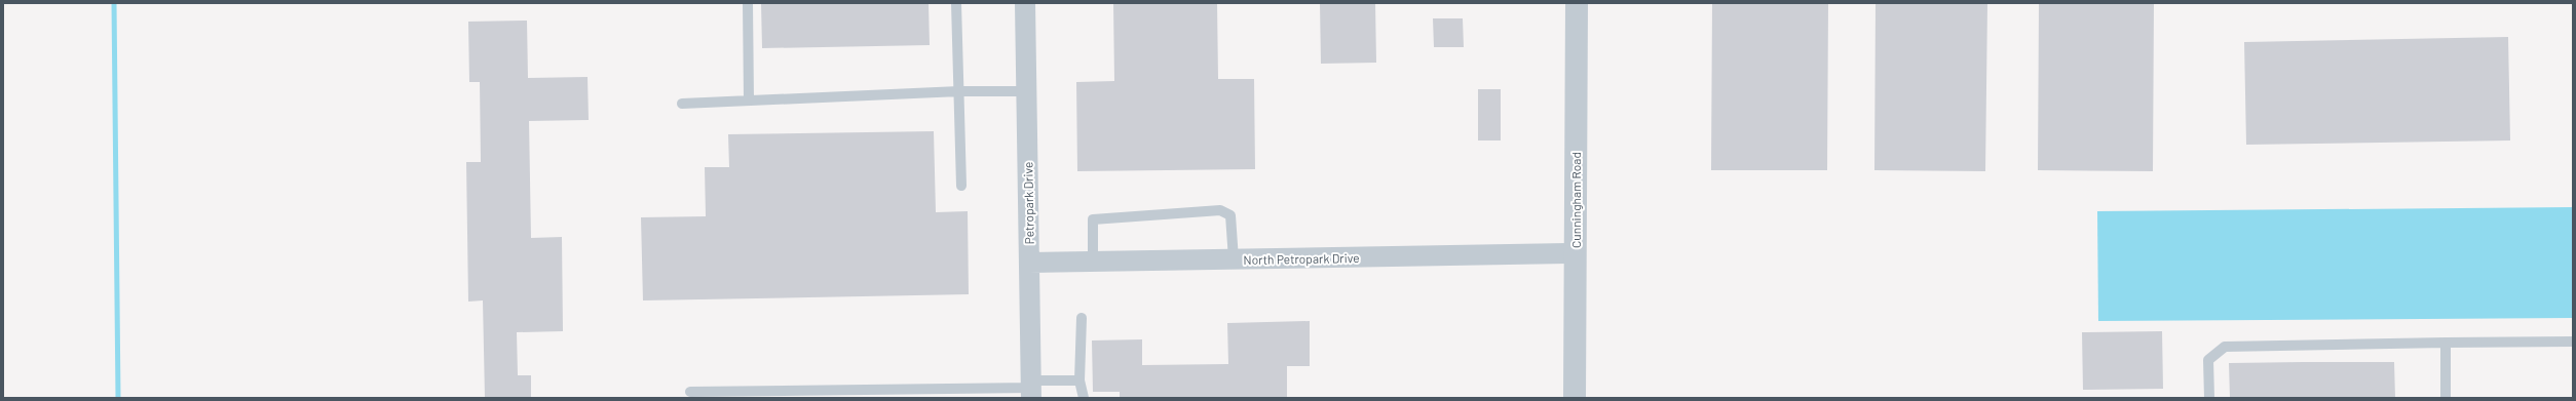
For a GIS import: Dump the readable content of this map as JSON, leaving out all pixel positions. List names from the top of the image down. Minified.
{"streets":{"street":["Cunningham Road","Petropark Drive","North Petropark Drive"]},"crossings":[["Cunningham Road","North Petropark Drive"],["Petropark Drive","North Petropark Drive"]]}
